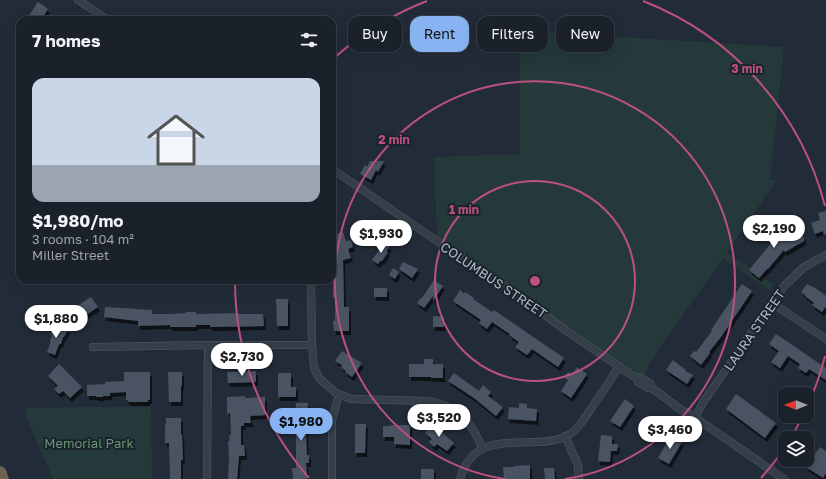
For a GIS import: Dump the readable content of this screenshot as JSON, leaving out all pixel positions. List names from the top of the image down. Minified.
{"streets":{"street":["COLUMBUS STREET","LAURA STREET"]},"crossings":[["COLUMBUS STREET","LAURA STREET"]],"parks":["Memorial Park"],"north":"left","page":{"chip":["Buy","Rent","Filters","New"],"heading":"7 homes","list":[{"name":"$1,980/mo","note":"3 rooms · 104 m² · Miller Street"}],"price":["$2,190","$1,930","$1,880","$2,730","$3,520","$1,980","$3,460"]},"rings":["3 min","2 min","1 min"]}
